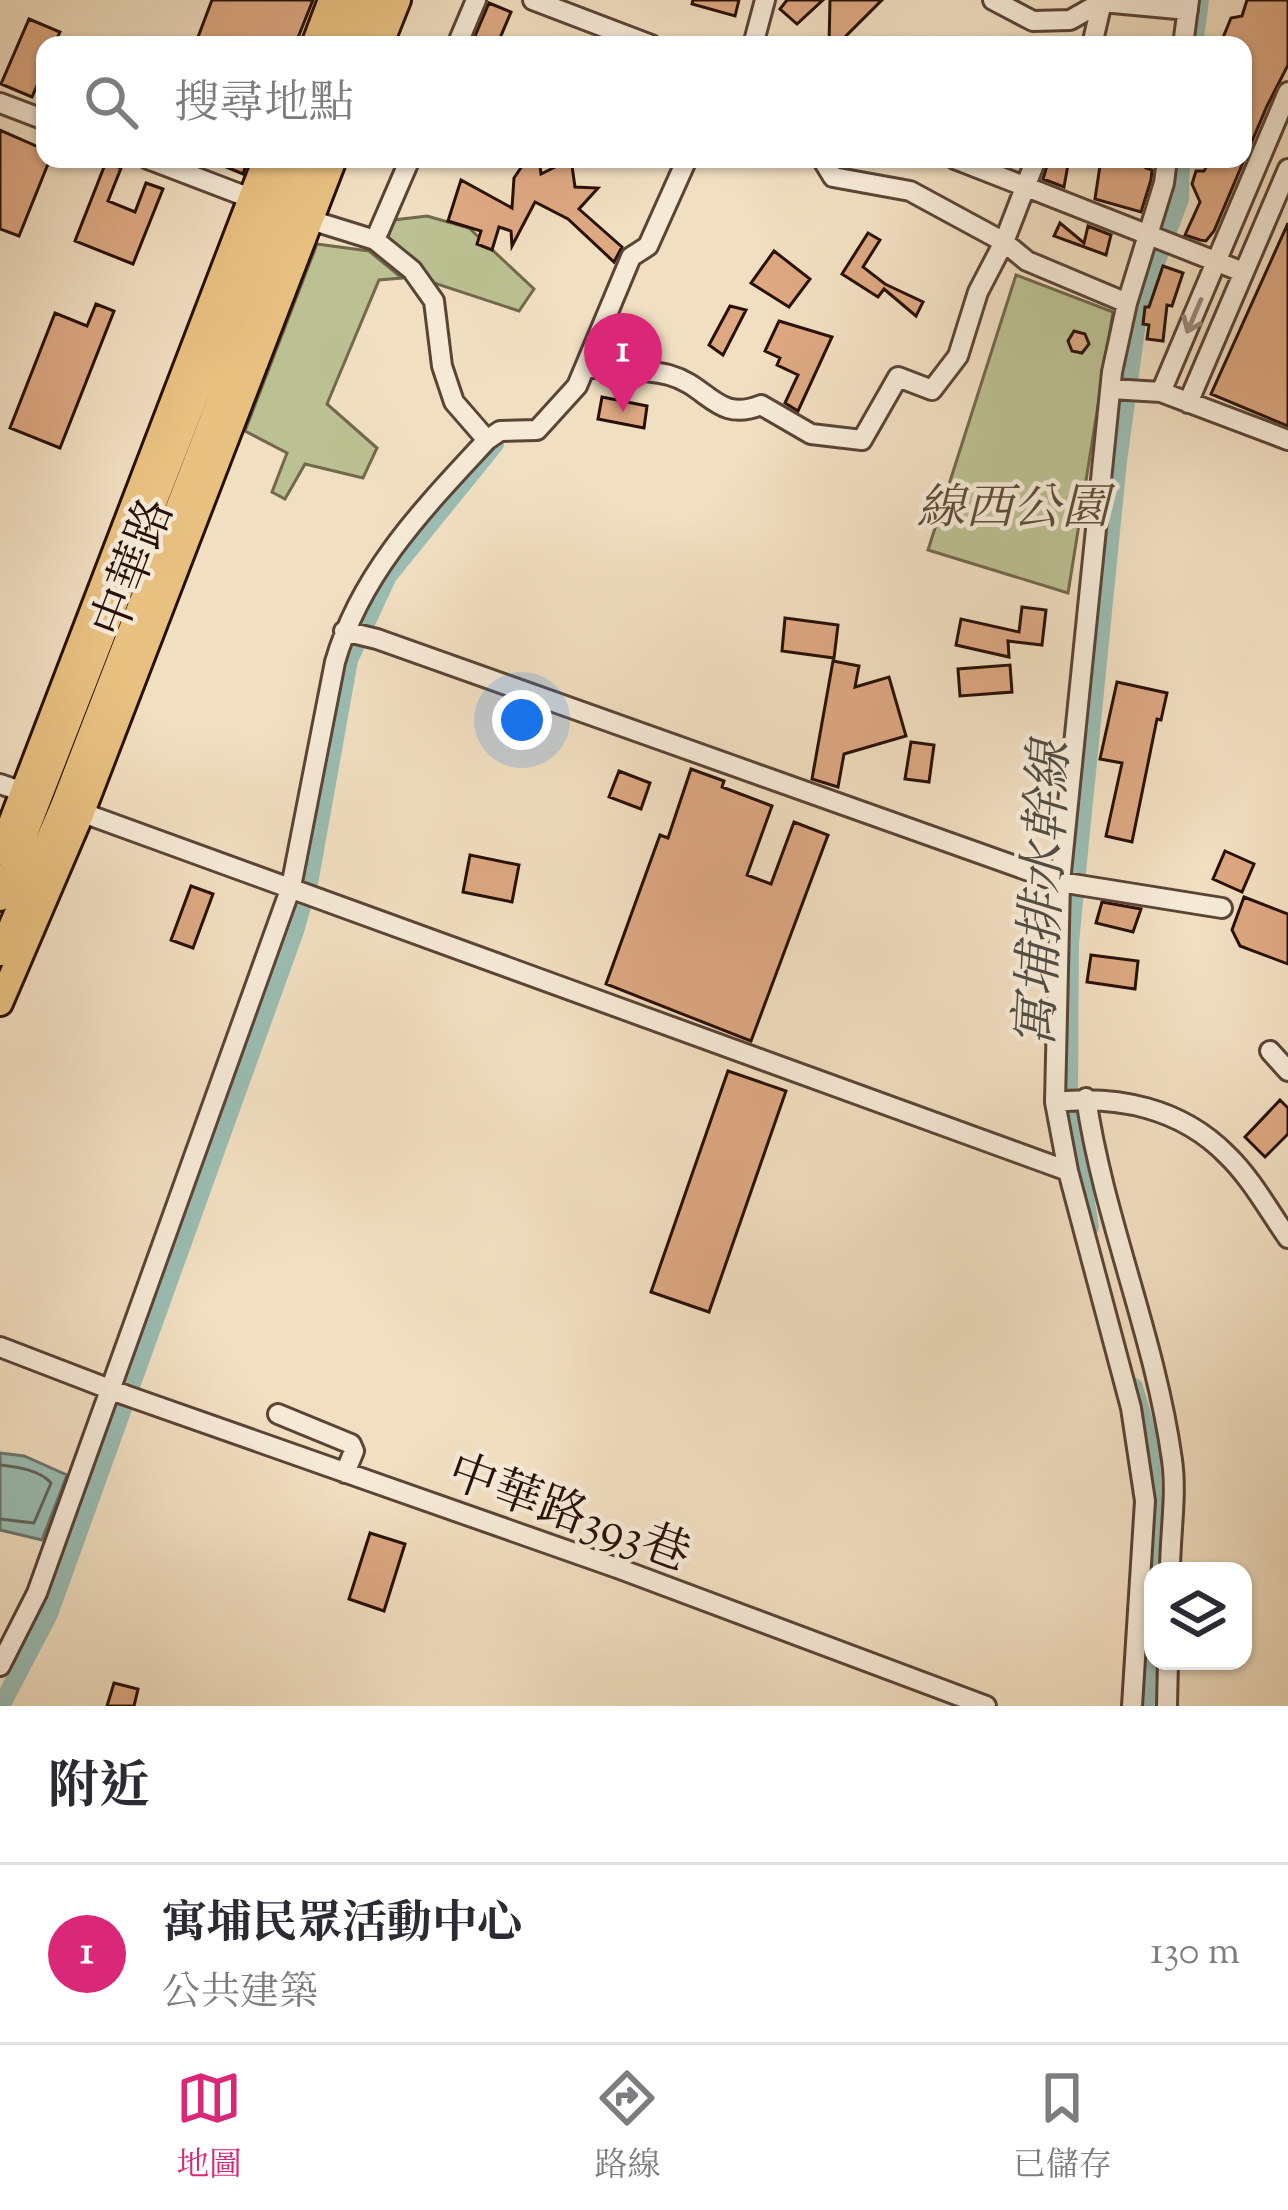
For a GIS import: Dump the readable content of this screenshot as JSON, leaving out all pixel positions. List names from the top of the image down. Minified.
{"streets":{"main road":["中華路"],"street":["中華路393巷"]},"water":["寓埔排水幹線"],"parks":["線西公園"],"page":{"search":"搜尋地點","pins":"1","heading":"附近","list":[{"mark":"1","name":"寓埔民眾活動中心","note":"公共建築","value":"130 m"}],"nav":["地圖","路線","已儲存"]}}
